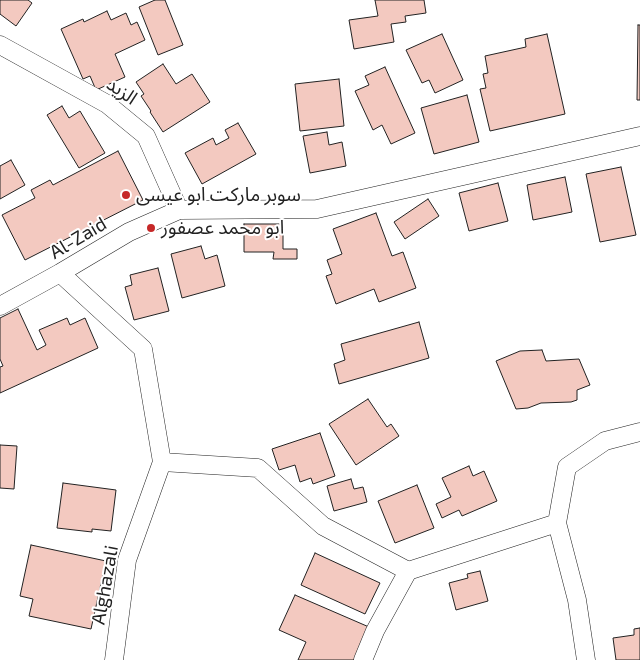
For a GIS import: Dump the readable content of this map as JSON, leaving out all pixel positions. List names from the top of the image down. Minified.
{"streets":{"street":["الزيد","Al-Zaid","Alghazali"]},"crossings":[["الزيد","Al-Zaid"]],"places":["سوبر ماركت ابو عيسی","ابو محمد عصفور"]}
